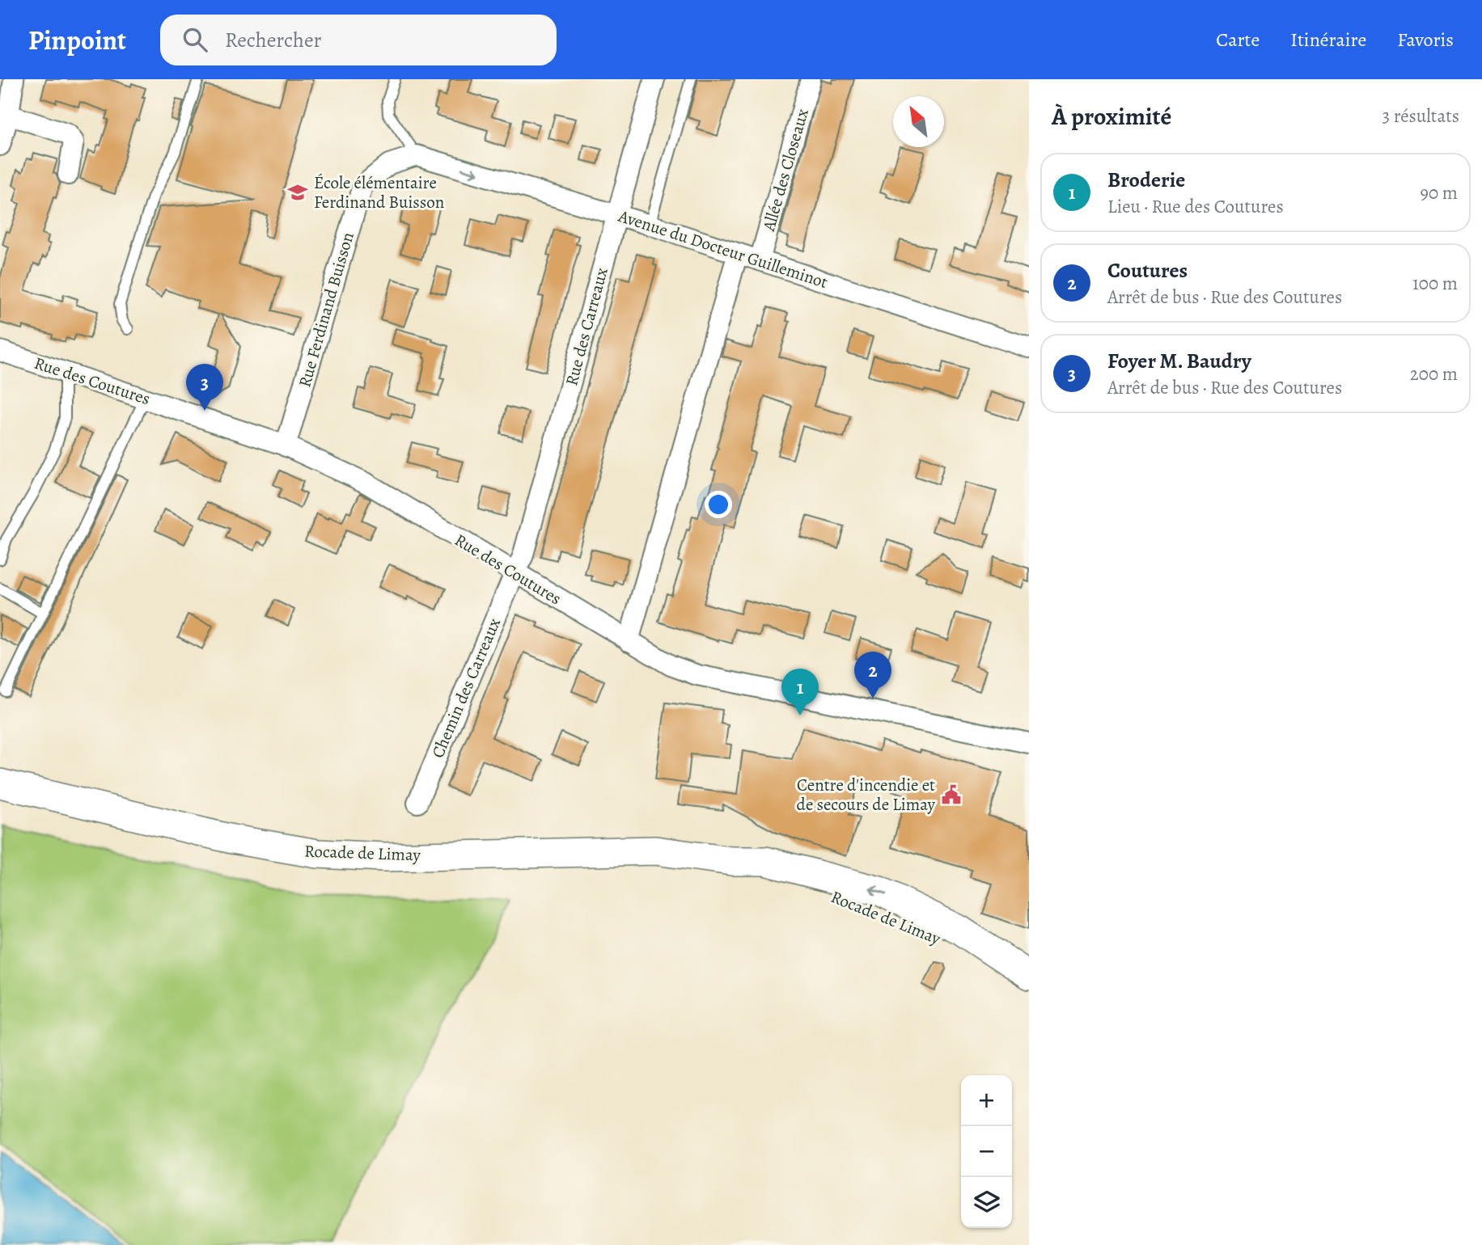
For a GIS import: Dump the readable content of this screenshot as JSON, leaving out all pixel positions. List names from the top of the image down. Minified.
{"streets":{"main road":["Rocade de Limay"],"street":["Allée des Closeaux","Avenue du Docteur Guilleminot","Rue Ferdinand Buisson","Rue des Carreaux","Rue des Coutures","Chemin des Carreaux"]},"crossings":[["Allée des Closeaux","Avenue du Docteur Guilleminot"],["Avenue du Docteur Guilleminot","Rue Ferdinand Buisson"],["Avenue du Docteur Guilleminot","Rue des Carreaux"],["Rue Ferdinand Buisson","Rue des Coutures"],["Rue des Carreaux","Rue des Coutures"],["Rue des Carreaux","Chemin des Carreaux"],["Rue des Coutures","Chemin des Carreaux"]],"places":{"school or university":["École élémentaire Ferdinand Buisson"],"public building":["Centre d'incendie et de secours de Limay"]},"north":"top left","page":{"header":"Pinpoint","search":"Rechercher","nav":["Carte","Itinéraire","Favoris"],"heading":["À proximité","3 résultats"],"list":[{"mark":"1","name":"Broderie","note":"Lieu · Rue des Coutures","value":"90 m"},{"mark":"2","name":"Coutures","note":"Arrêt de bus · Rue des Coutures","value":"100 m"},{"mark":"3","name":"Foyer M. Baudry","note":"Arrêt de bus · Rue des Coutures","value":"200 m"}],"pins":["3","2","1"],"map_buttons":["+","−"]}}
